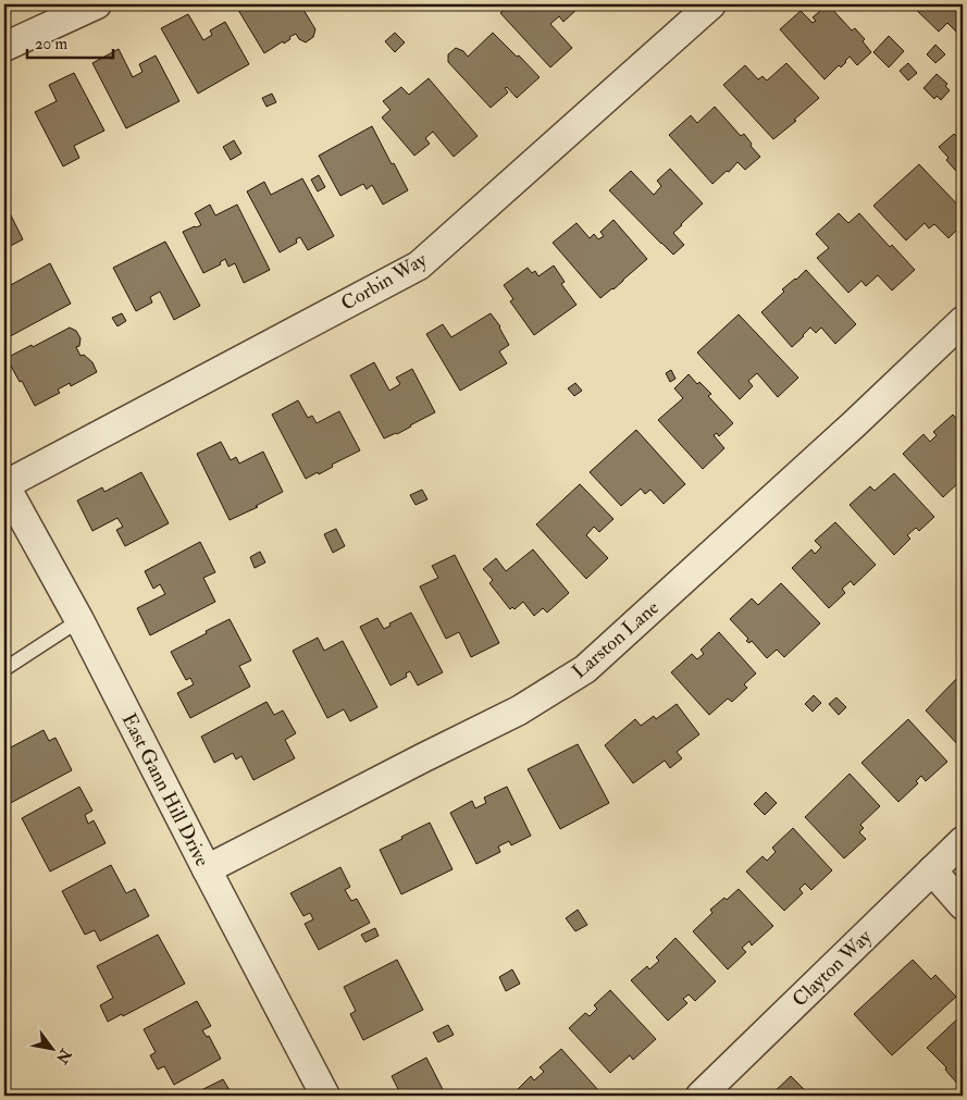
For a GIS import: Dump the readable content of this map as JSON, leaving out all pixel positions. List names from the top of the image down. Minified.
{"streets":{"street":["Corbin Way","Larston Lane","East Gann Hill Drive","Clayton Way"]},"crossings":[["Corbin Way","East Gann Hill Drive"],["Larston Lane","East Gann Hill Drive"]],"scale_bar":"20 m","north":"bottom right"}
